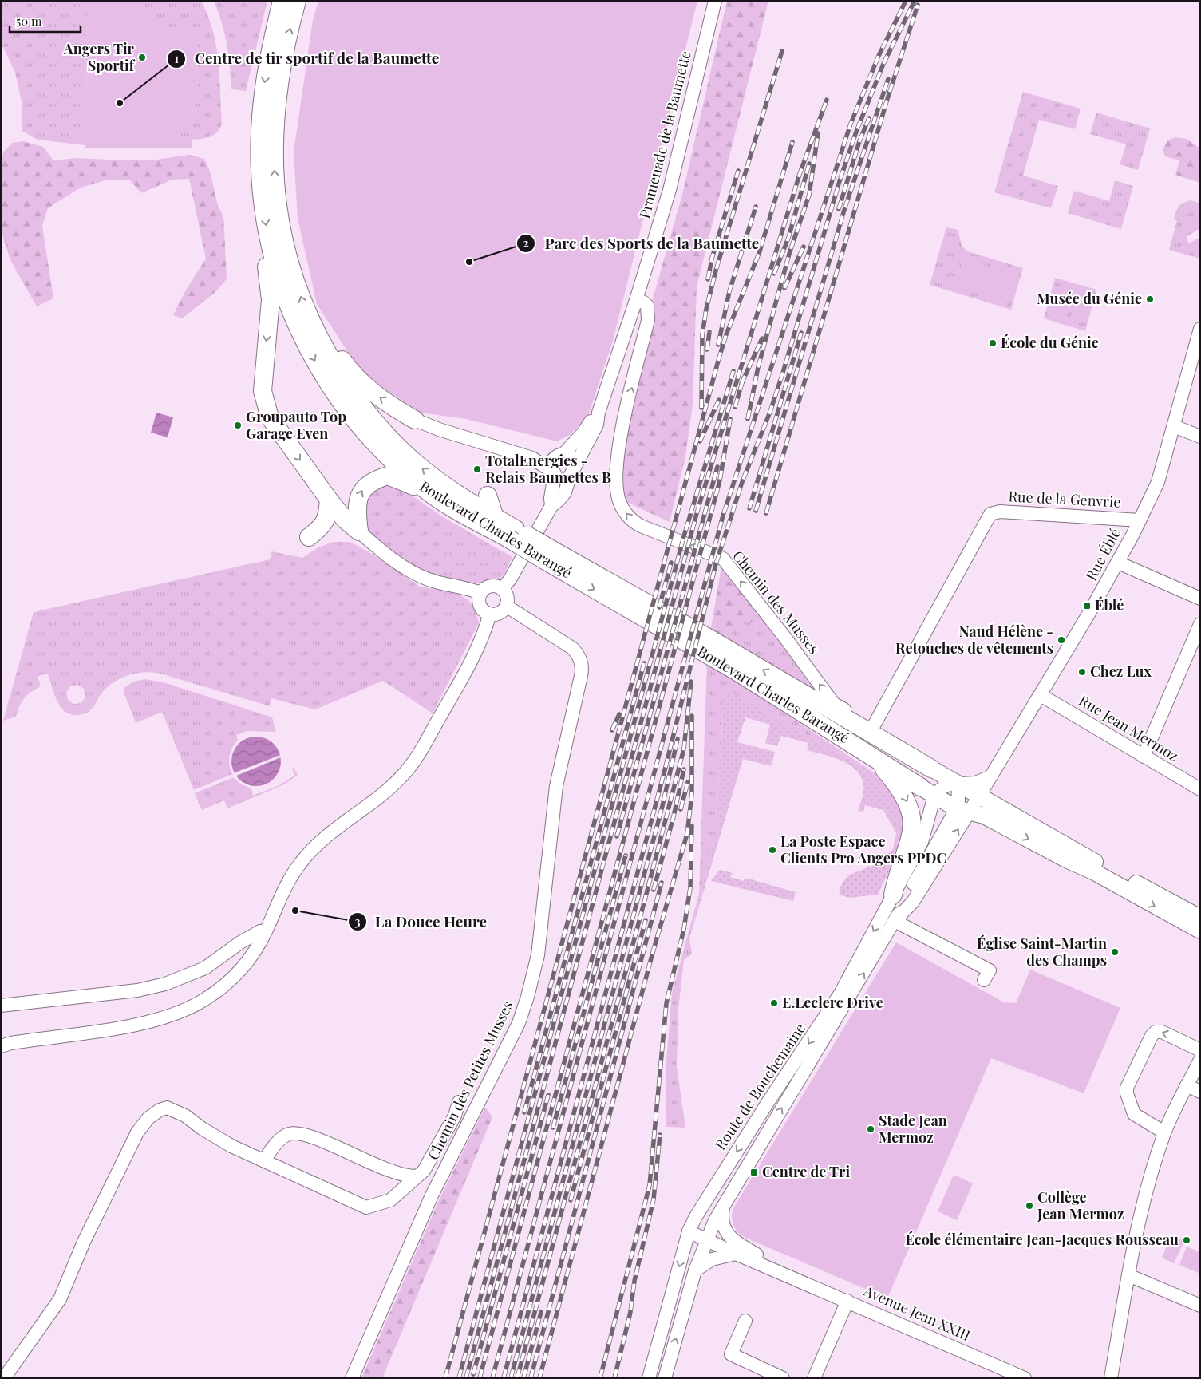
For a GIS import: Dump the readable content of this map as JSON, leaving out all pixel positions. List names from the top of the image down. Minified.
{"streets":{"highway":["Boulevard Charles Barangé"],"street":["Promenade de la Baumette","Rue de la Genvrie","Rue Éblé","Chemin des Musses","Rue Jean Mermoz","Chemin des Petites Musses","Route de Bouchemaine","Avenue Jean XXIII"]},"crossings":[["Promenade de la Baumette","Chemin des Musses"],["Promenade de la Baumette","Chemin des Petites Musses"],["Rue de la Genvrie","Boulevard Charles Barangé"],["Rue de la Genvrie","Rue Éblé"],["Rue de la Genvrie","Chemin des Musses"],["Boulevard Charles Barangé","Rue Éblé"],["Boulevard Charles Barangé","Chemin des Musses"],["Boulevard Charles Barangé","Route de Bouchemaine"],["Rue Éblé","Rue Jean Mermoz"],["Rue Éblé","Route de Bouchemaine"],["Route de Bouchemaine","Avenue Jean XXIII"]],"one_way":["Chemin des Musses"],"places":{"other":["Angers Tir Sportif","Centre de tir sportif de la Baumette","Parc des Sports de la Baumette","Musée du Génie","École du Génie","Groupauto Top Garage Even","TotalEnergies - Relais Baumettes B","Naud Hélène - Retouches de vêtements","Chez Lux","La Poste Espace Clients Pro Angers PPDC","La Douce Heure","Église Saint-Martin des Champs","E.Leclerc Drive","Stade Jean Mermoz","Collège Jean Mermoz","École élémentaire Jean-Jacques Rousseau"],"transit":["Éblé","Centre de Tri"]},"scale_bar":"50 m"}
